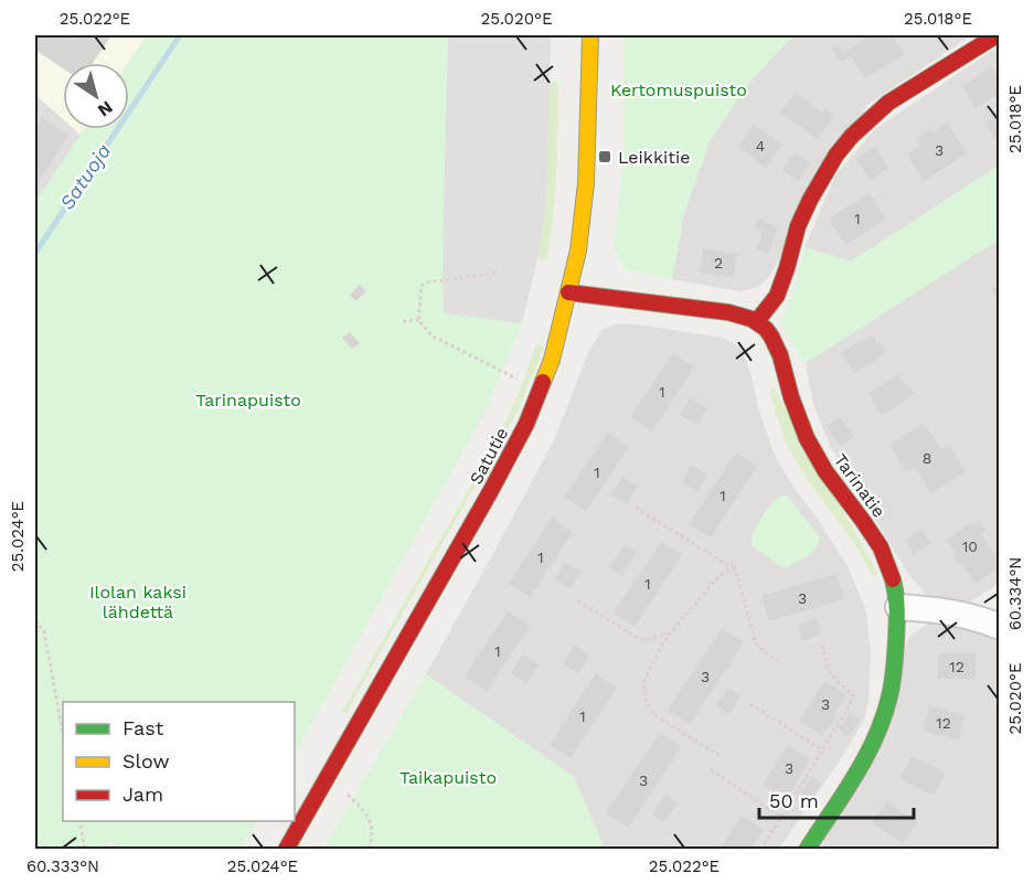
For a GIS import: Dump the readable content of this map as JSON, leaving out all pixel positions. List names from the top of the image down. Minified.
{"streets":{"street":["Satutie","Tarinatie"]},"water":["Satuoja"],"parks":["Kertomuspuisto","Tarinapuisto","Ilolan kaksi lähdettä","Taikapuisto"],"places":{"transit":["Leikkitie"]},"house_numbers":["4","3","1","2","1","8","1","1","10","1","1","3","1","12","3","3","1","12","3","3"],"legend":["Fast","Slow","Jam"],"scale_bar":"50 m","north":"bottom right","coordinates":["25.022°E","25.020°E","25.018°E","25.024°E","60.334°N","60.333°N"]}
